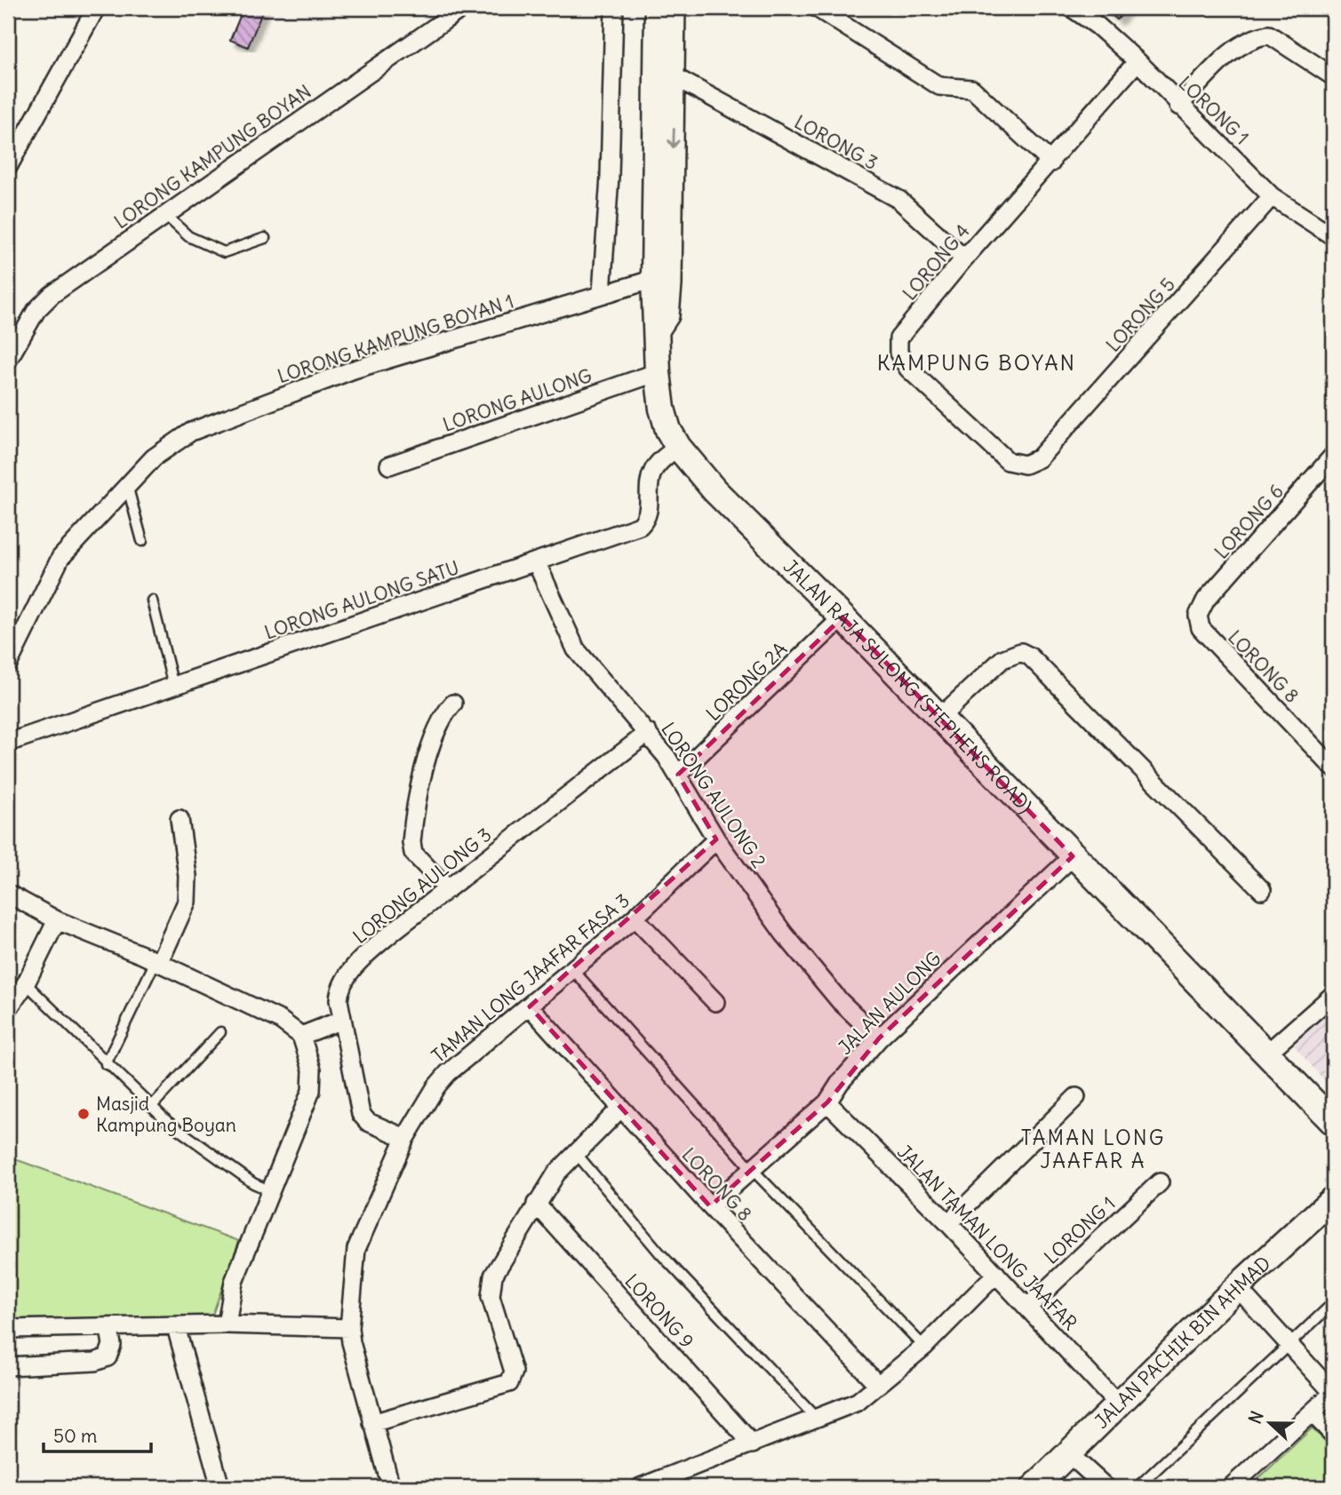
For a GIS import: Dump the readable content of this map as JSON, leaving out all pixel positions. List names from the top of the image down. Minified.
{"streets":{"street":["LORONG 1","LORONG 3","LORONG KAMPUNG BOYAN","LORONG 4","LORONG 5","LORONG KAMPUNG BOYAN 1","LORONG AULONG","LORONG 6","LORONG AULONG SATU","LORONG 8","LORONG 2A","JALAN RAJA SULONG (STEPHENS ROAD)","LORONG AULONG 2","LORONG AULONG 3","TAMAN LONG JAAFAR FASA 3","JALAN AULONG","JALAN TAMAN LONG JAAFAR","LORONG 9","JALAN PACHIK BIN AHMAD"]},"crossings":[["LORONG 1","LORONG 4"],["LORONG 1","LORONG 5"],["LORONG 1","JALAN TAMAN LONG JAAFAR"],["LORONG 3","LORONG 4"],["LORONG 4","LORONG 5"],["LORONG KAMPUNG BOYAN 1","JALAN RAJA SULONG (STEPHENS ROAD)"],["LORONG AULONG","JALAN RAJA SULONG (STEPHENS ROAD)"],["LORONG 6","LORONG 8"],["LORONG AULONG SATU","JALAN RAJA SULONG (STEPHENS ROAD)"],["LORONG AULONG SATU","LORONG AULONG 2"],["LORONG 8","TAMAN LONG JAAFAR FASA 3"],["LORONG 8","JALAN AULONG"],["LORONG 2A","JALAN RAJA SULONG (STEPHENS ROAD)"],["LORONG 2A","LORONG AULONG 2"],["JALAN RAJA SULONG (STEPHENS ROAD)","JALAN AULONG"],["LORONG AULONG 2","LORONG AULONG 3"],["LORONG AULONG 2","TAMAN LONG JAAFAR FASA 3"],["LORONG AULONG 2","JALAN AULONG"],["LORONG AULONG 3","TAMAN LONG JAAFAR FASA 3"],["JALAN AULONG","JALAN TAMAN LONG JAAFAR"],["JALAN TAMAN LONG JAAFAR","JALAN PACHIK BIN AHMAD"]],"districts":["KAMPUNG BOYAN","TAMAN LONG JAAFAR A"],"places":["Masjid Kampung Boyan"],"scale_bar":"50 m","north":"left"}
